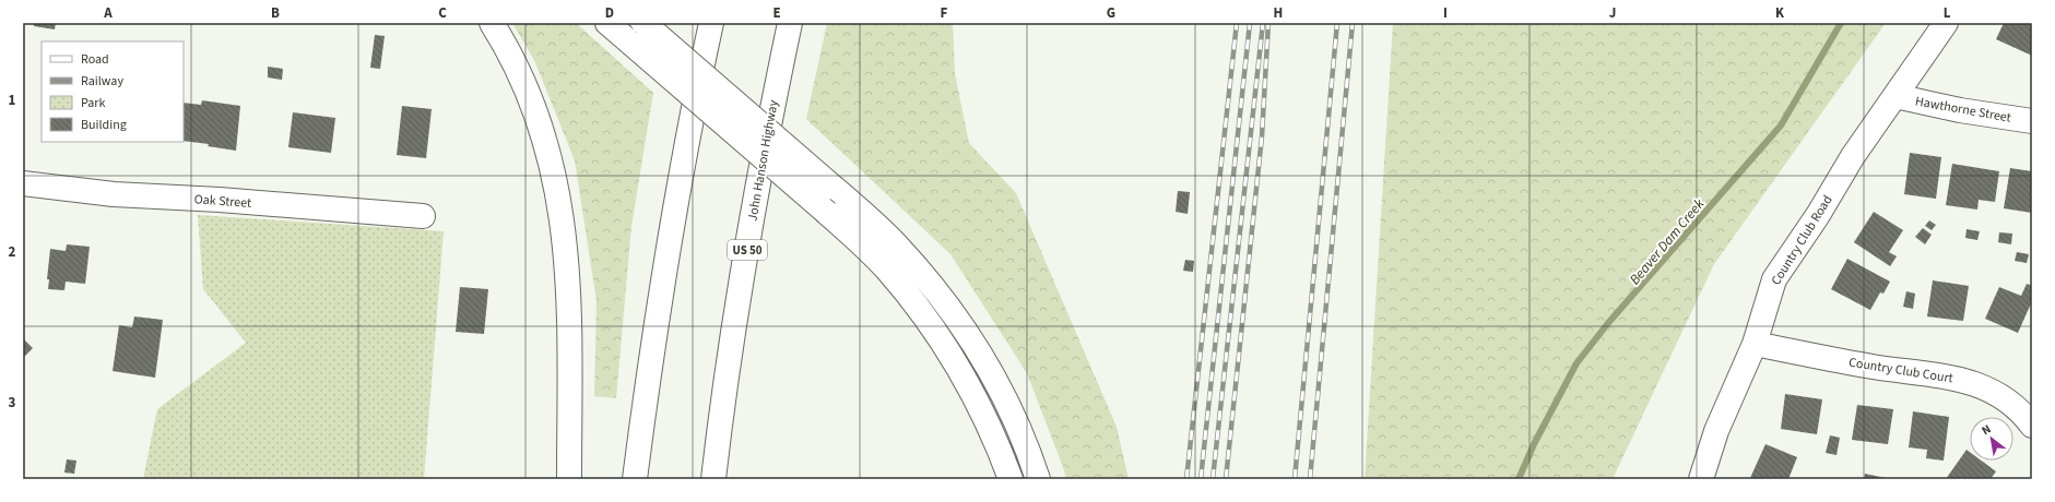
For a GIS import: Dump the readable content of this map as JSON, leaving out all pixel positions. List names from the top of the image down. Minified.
{"streets":{"main road":["Hawthorne Street","John Hanson Highway","Oak Street","Country Club Road","US 50","Country Club Court"]},"crossings":[["Hawthorne Street","Country Club Road"],["Country Club Road","Country Club Court"]],"water":["Beaver Dam Creek"],"legend":["Road","Railway","Park","Building"],"north":"top left","grid":{"columns":["A","B","C","D","E","F","G","H","I","J","K","L"],"rows":["1","2","3"]}}
